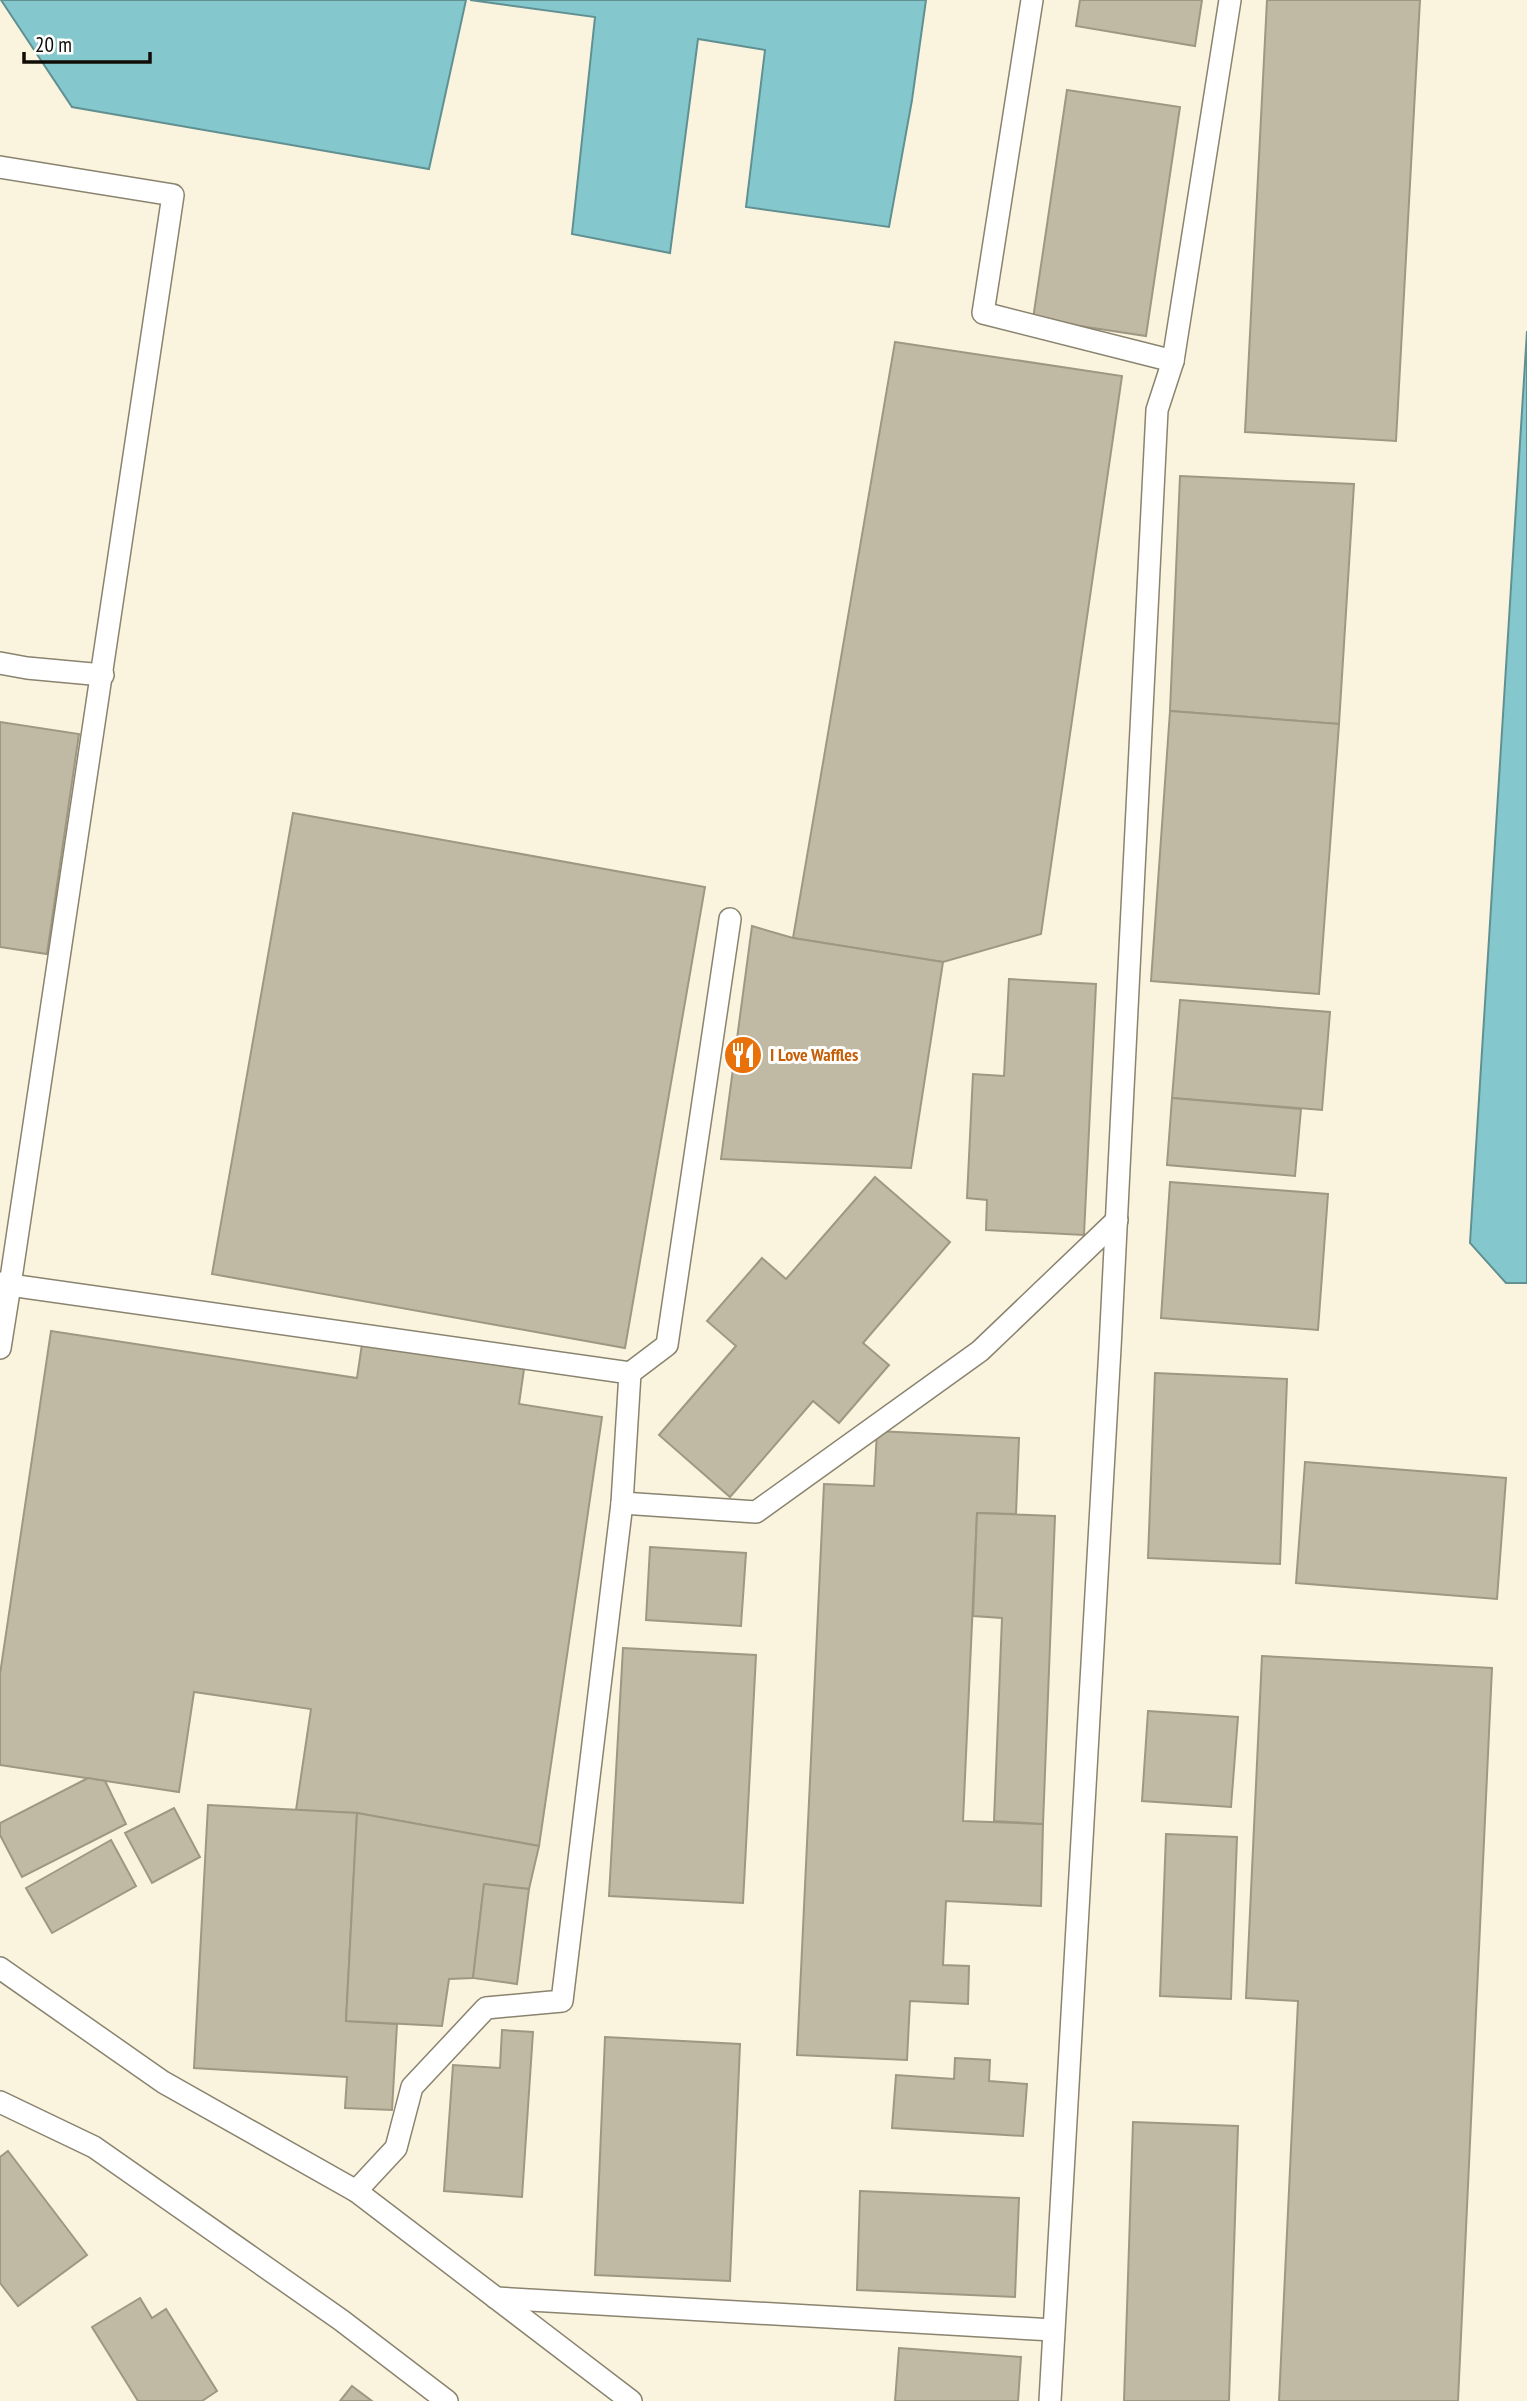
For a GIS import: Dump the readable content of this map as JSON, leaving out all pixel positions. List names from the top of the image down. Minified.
{"places":{"restaurant":["I Love Waffles"]},"scale_bar":"20 m"}
